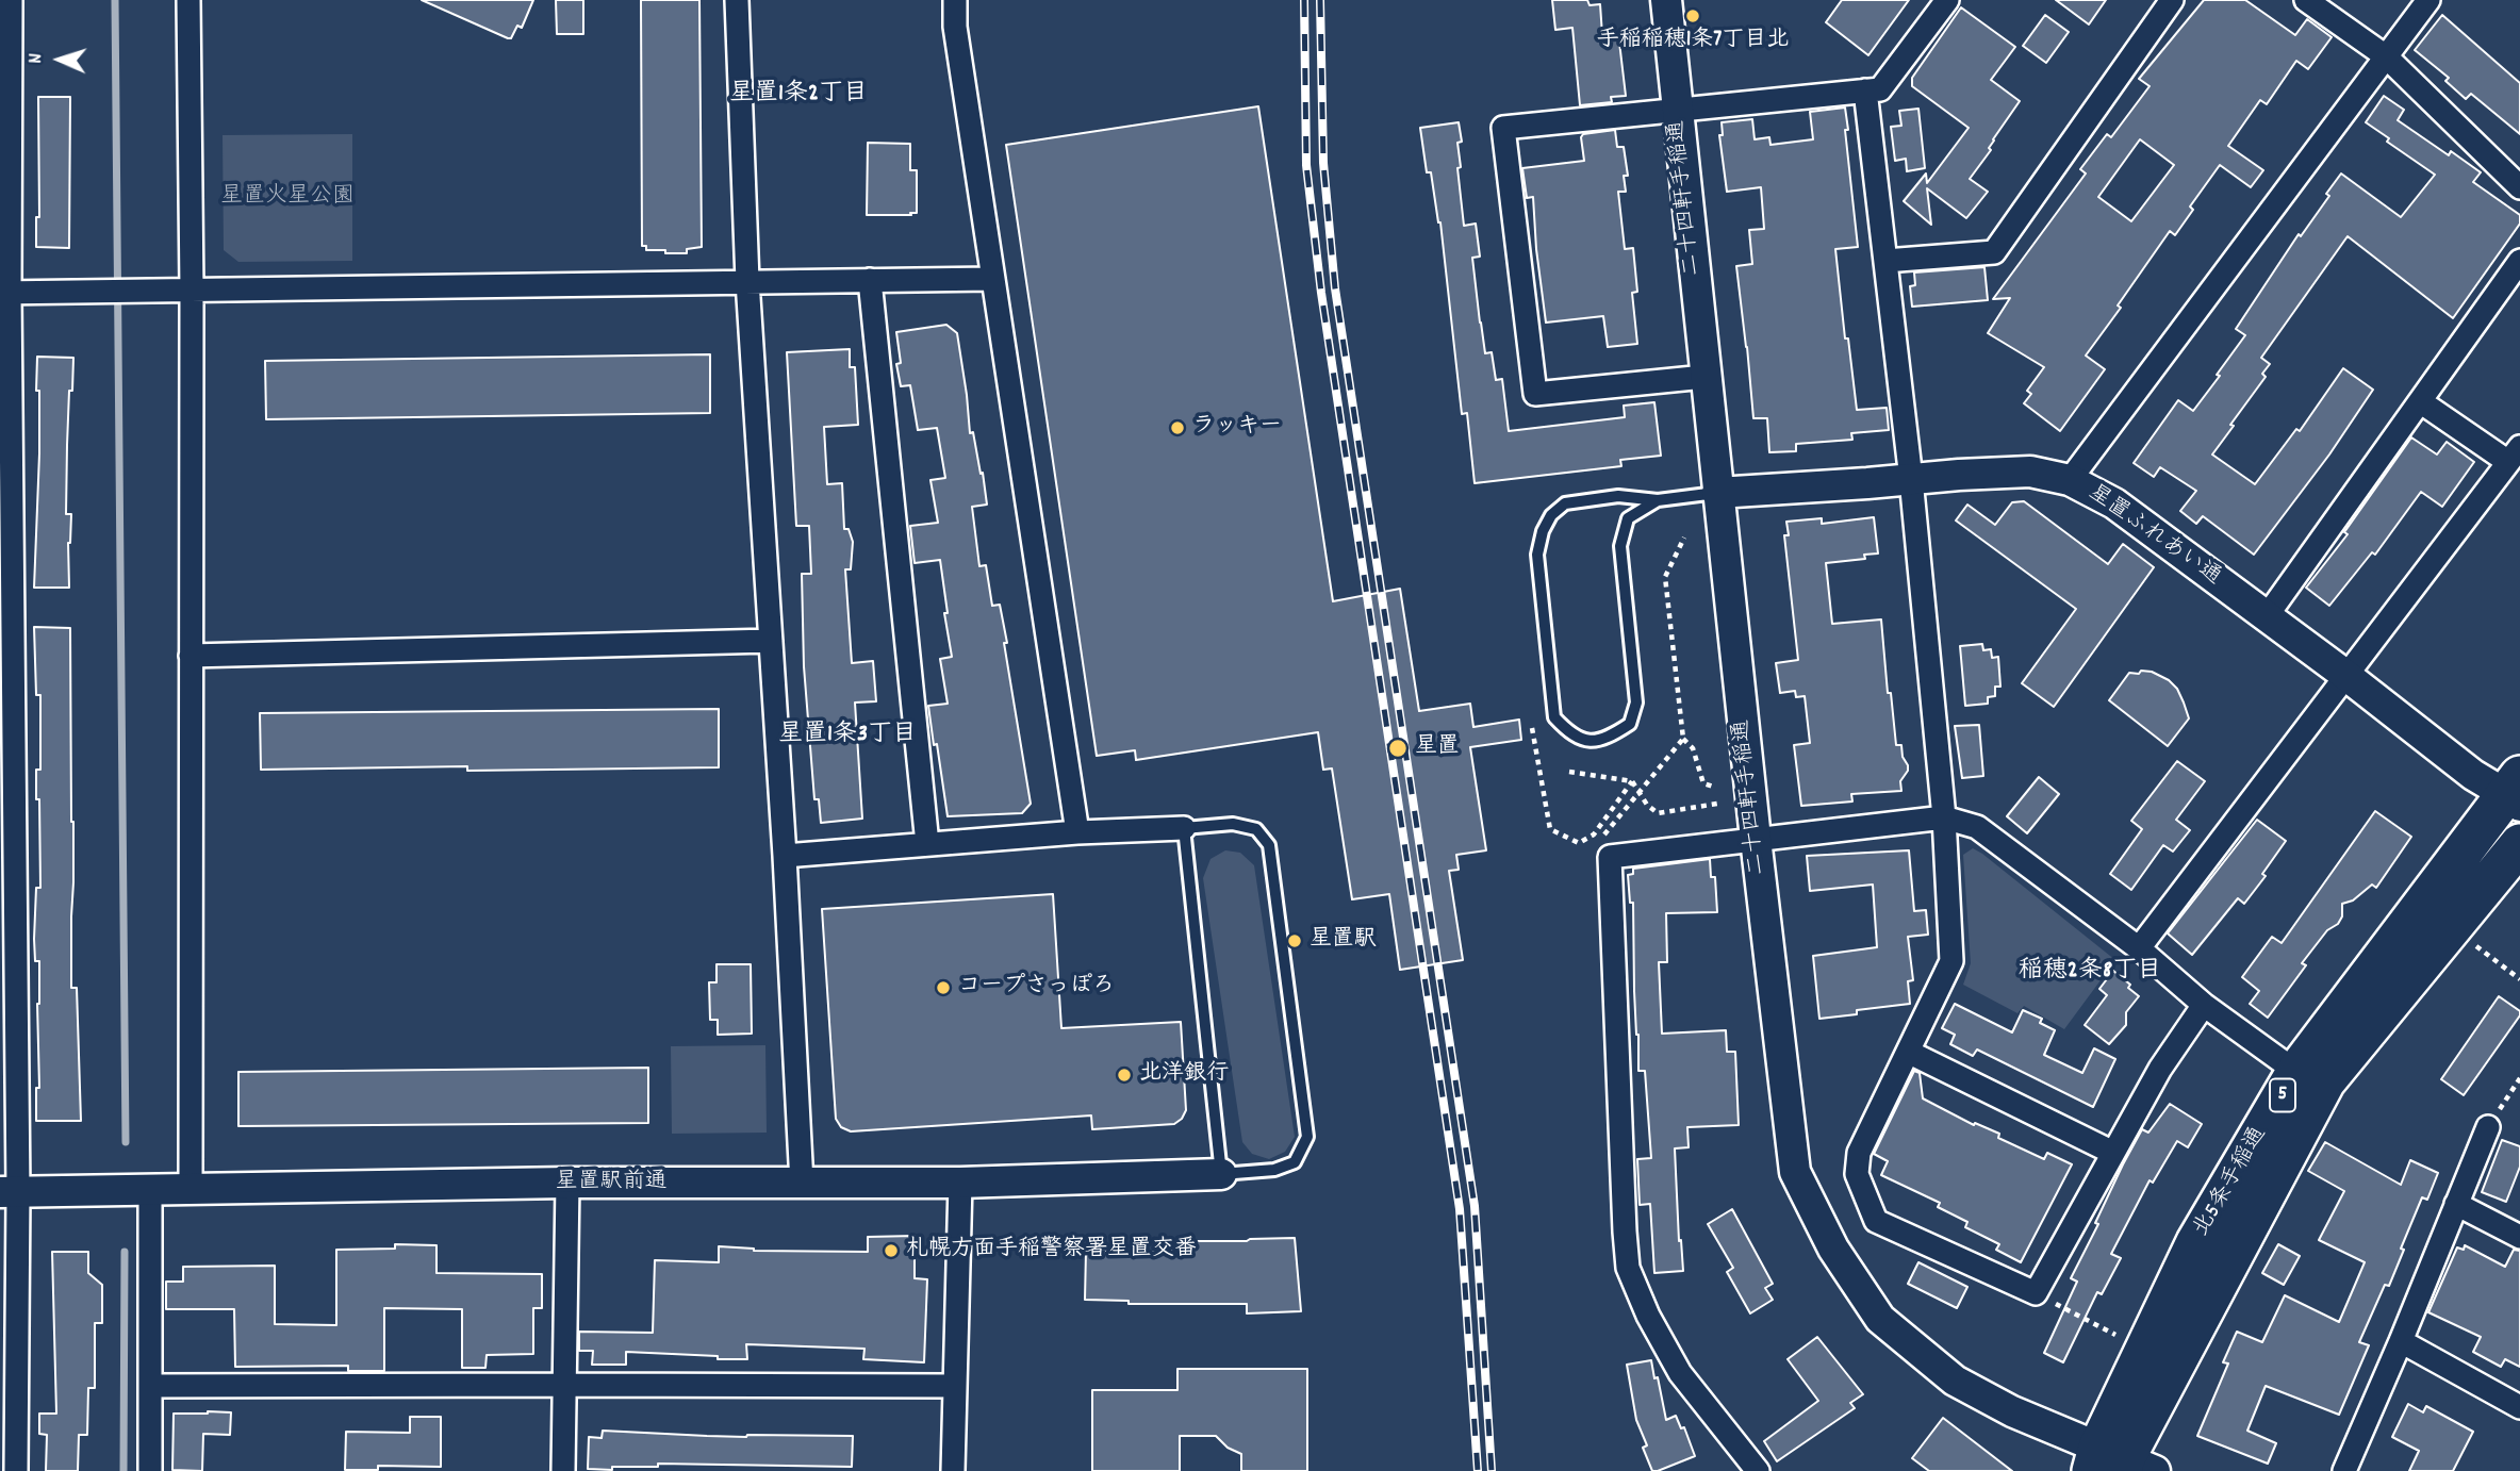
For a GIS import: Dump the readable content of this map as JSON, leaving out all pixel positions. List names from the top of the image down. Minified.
{"streets":{"highway":["5","北5条手稲通"],"street":["二十四軒手稲通","星置ふれあい通","星置駅前通"]},"crossings":[["二十四軒手稲通","星置ふれあい通"],["二十四軒手稲通","北5条手稲通"],["星置ふれあい通","北5条手稲通"]],"districts":["星置1条2丁目","星置1条3丁目","稲穂2条8丁目"],"parks":["星置火星公園"],"places":["手稲稲穂1条7丁目北","ラッキー","星置","星置駅","コープさっぽろ","北洋銀行","札幌方面手稲警察署星置交番"],"north":"left"}
